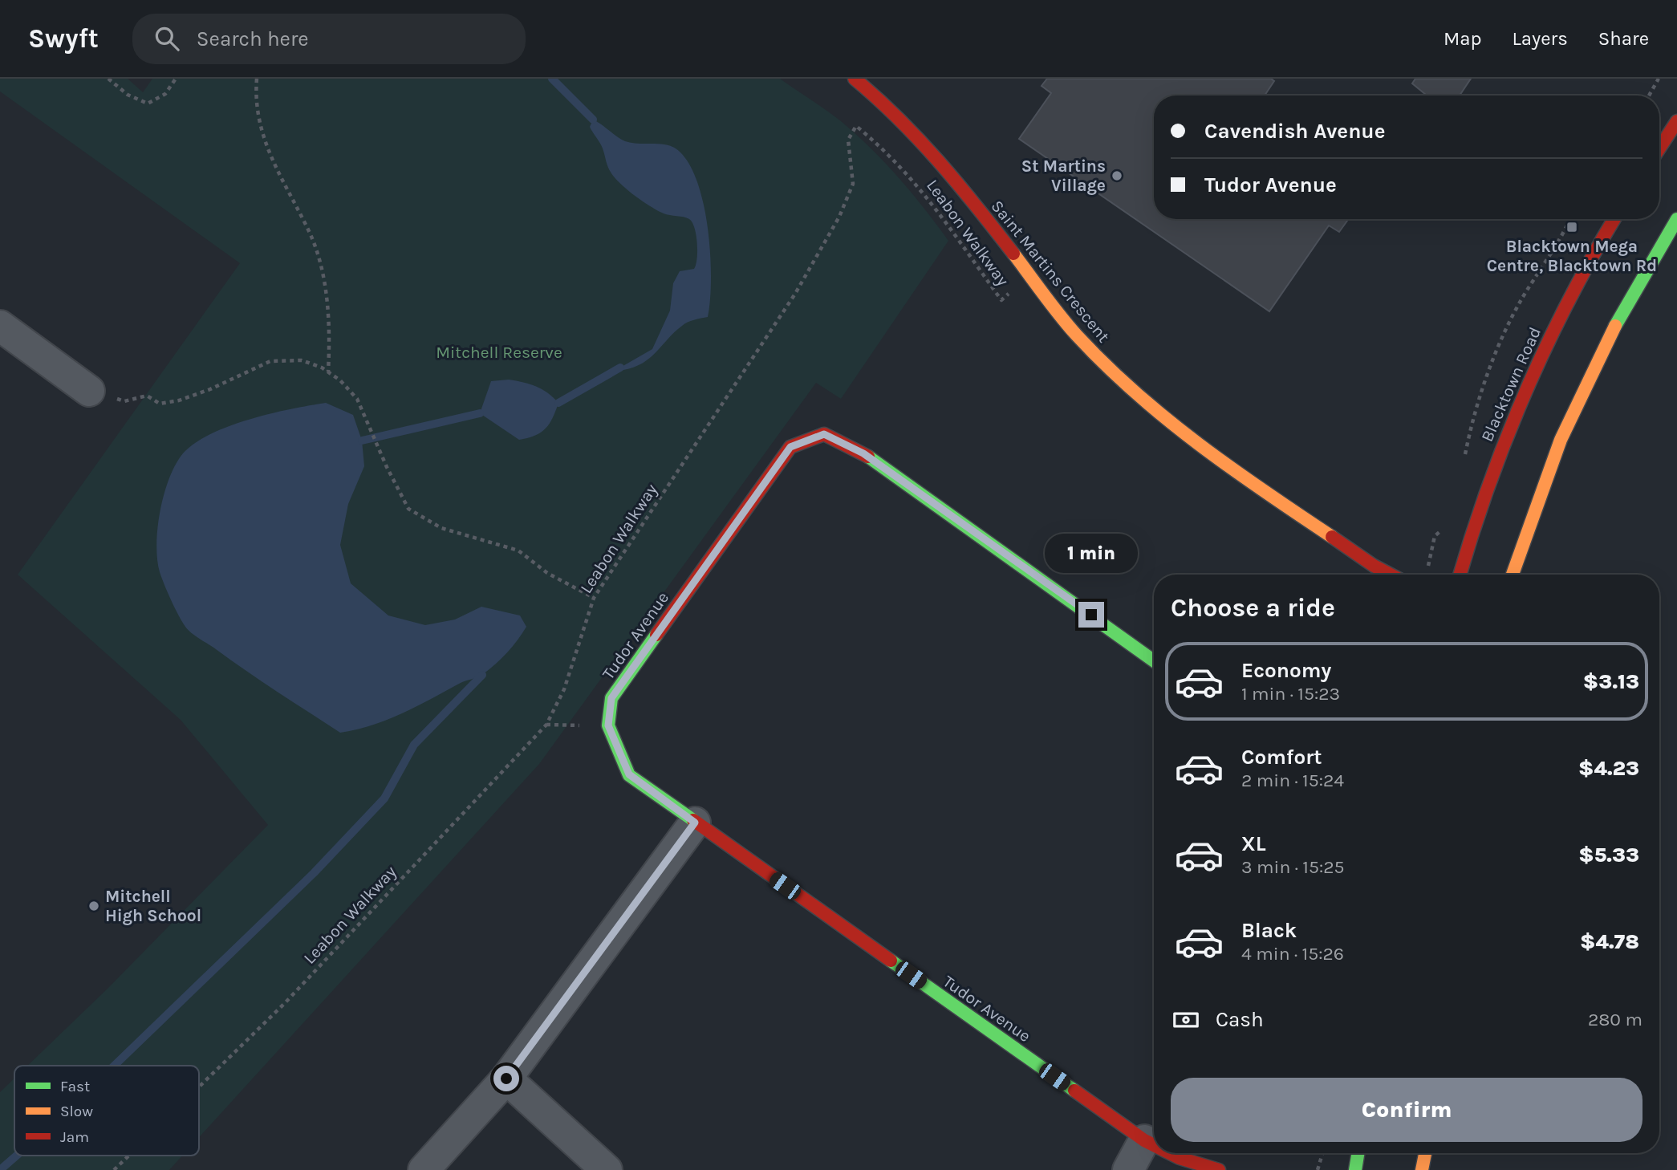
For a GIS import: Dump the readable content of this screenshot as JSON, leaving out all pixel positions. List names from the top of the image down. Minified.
{"streets":{"street":["Saint Martins Crescent","Blacktown Road","Tudor Avenue"],"path":["Leabon Walkway"]},"crossings":[["Leabon Walkway","Saint Martins Crescent"]],"parks":["Mitchell Reserve"],"places":{"other":["St Martins Village","Mitchell High School"],"transit":["Blacktown Mega Centre, Blacktown Rd"]},"legend":["Fast","Slow","Jam"],"page":{"header":"Swyft","search":"Search here","nav":["Map","Layers","Share"],"banner":["Cavendish Avenue","Tudor Avenue"],"bubble":"1 min","heading":"Choose a ride","list":[{"name":"Economy","note":"1 min · 15:23","value":"$3.13"},{"name":"Comfort","note":"2 min · 15:24","value":"$4.23"},{"name":"XL","note":"3 min · 15:25","value":"$5.33"},{"name":"Black","note":"4 min · 15:26","value":"$4.78"}],"pay":["Cash","280 m"],"buttons":"Confirm"}}
